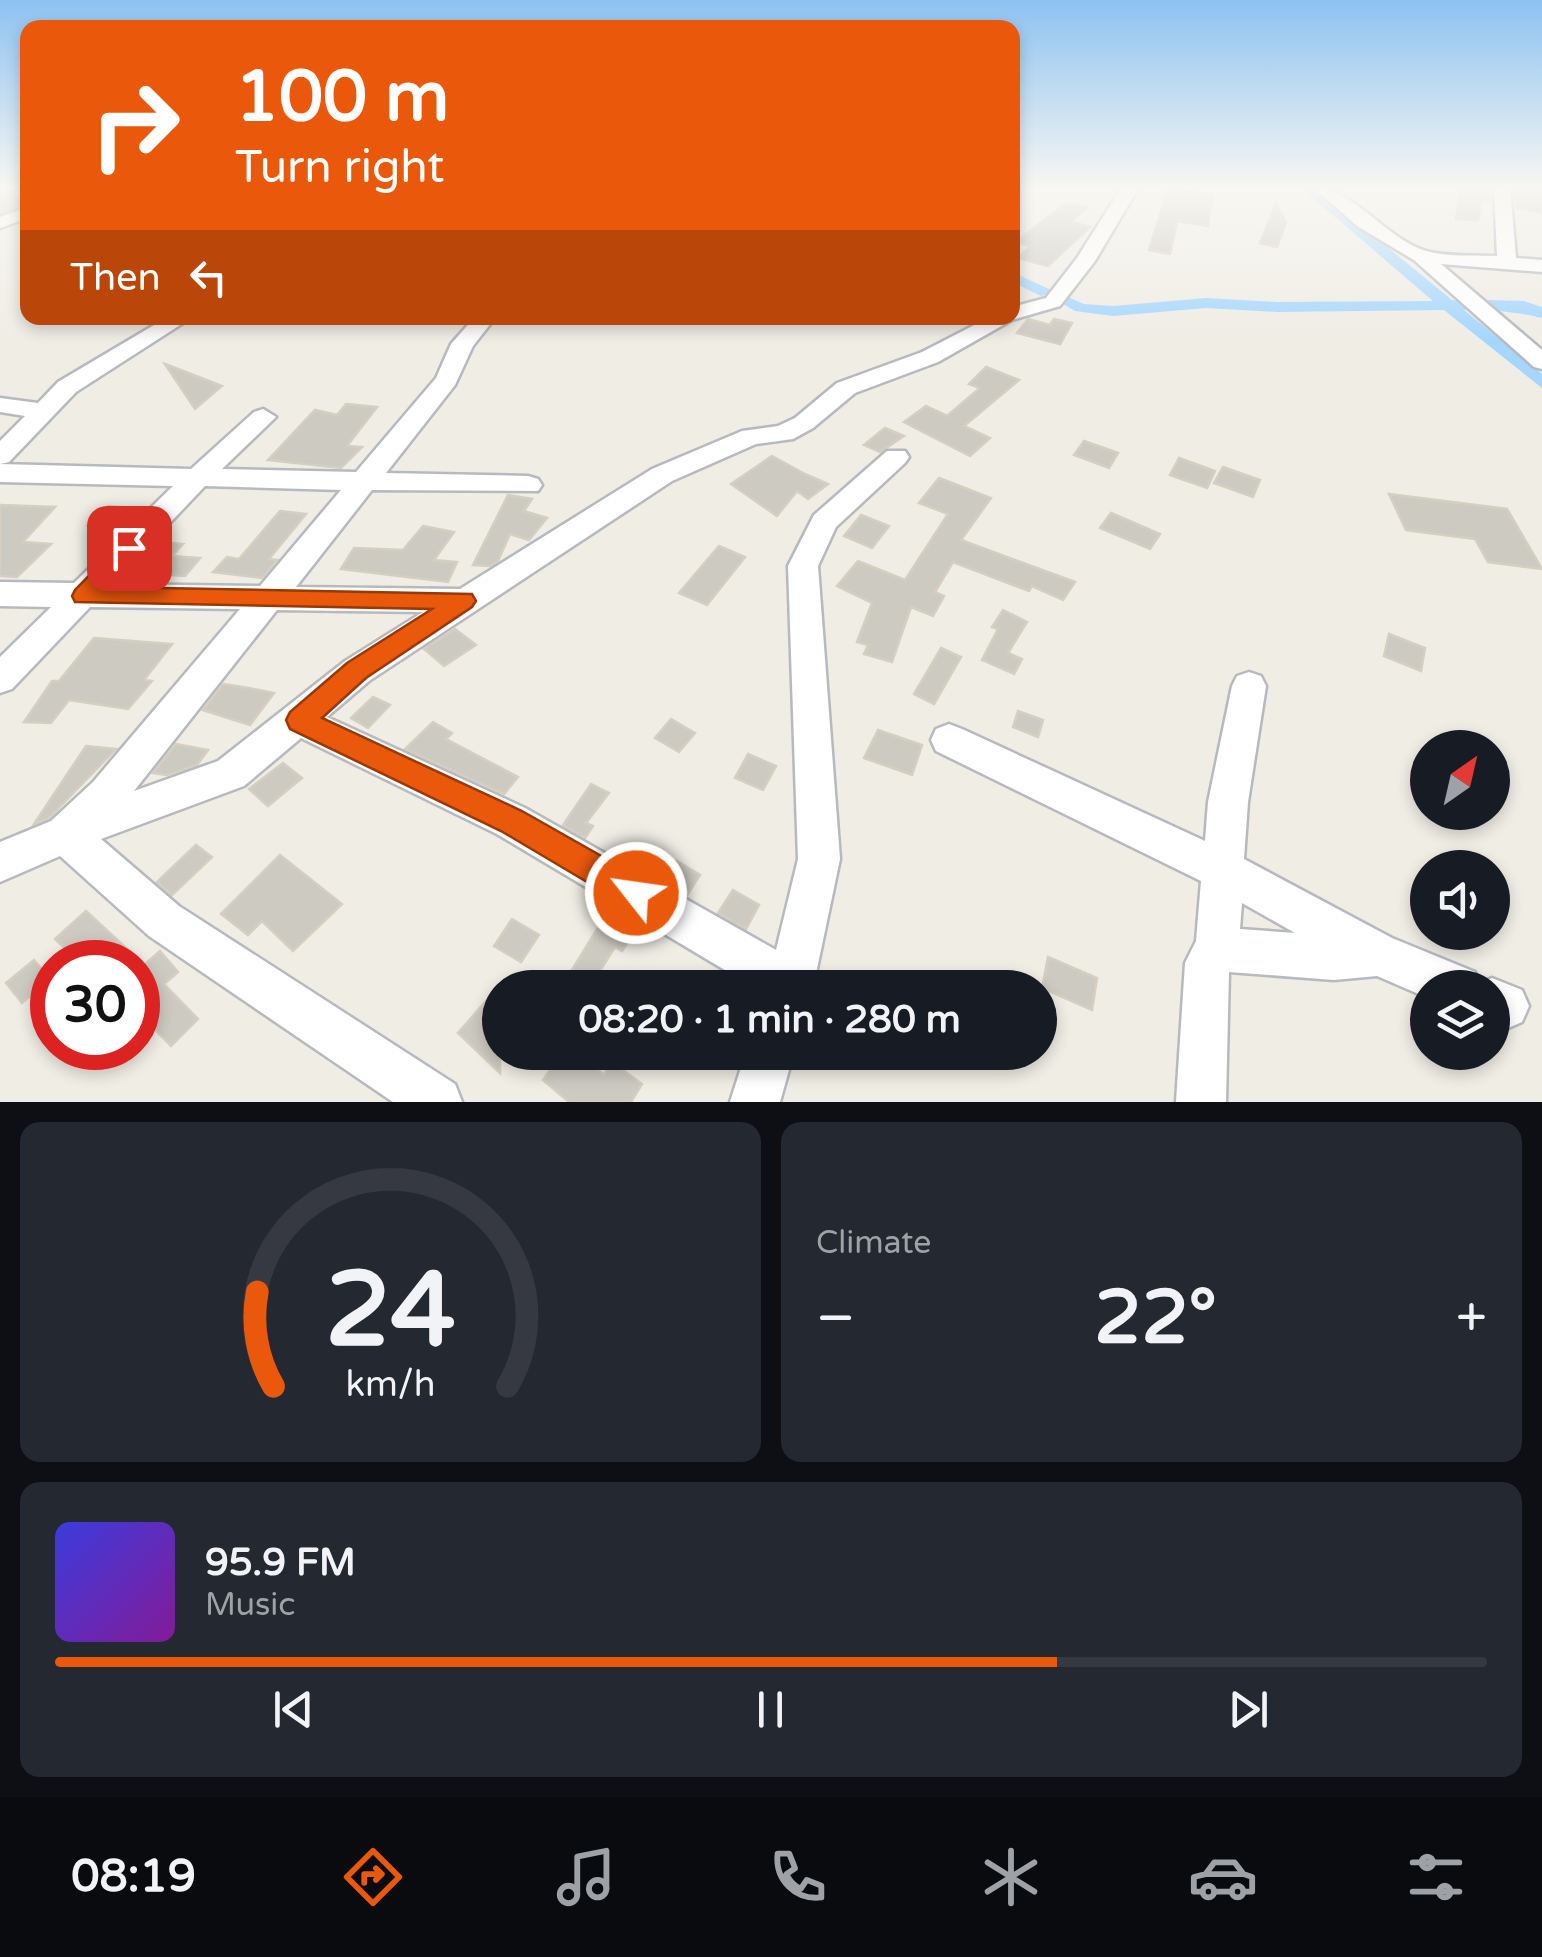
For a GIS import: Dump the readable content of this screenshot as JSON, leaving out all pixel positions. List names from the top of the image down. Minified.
{"north":"top right","page":{"turn":["100 m","Turn right"],"then":"Then","limit":"30","trip":"08:20 · 1 min · 280 m","tile":"Climate","heat":["−","22°","+"],"song":["95.9 FM","Music"],"tabs":"08:19","gauge":["24","km/h"]}}
